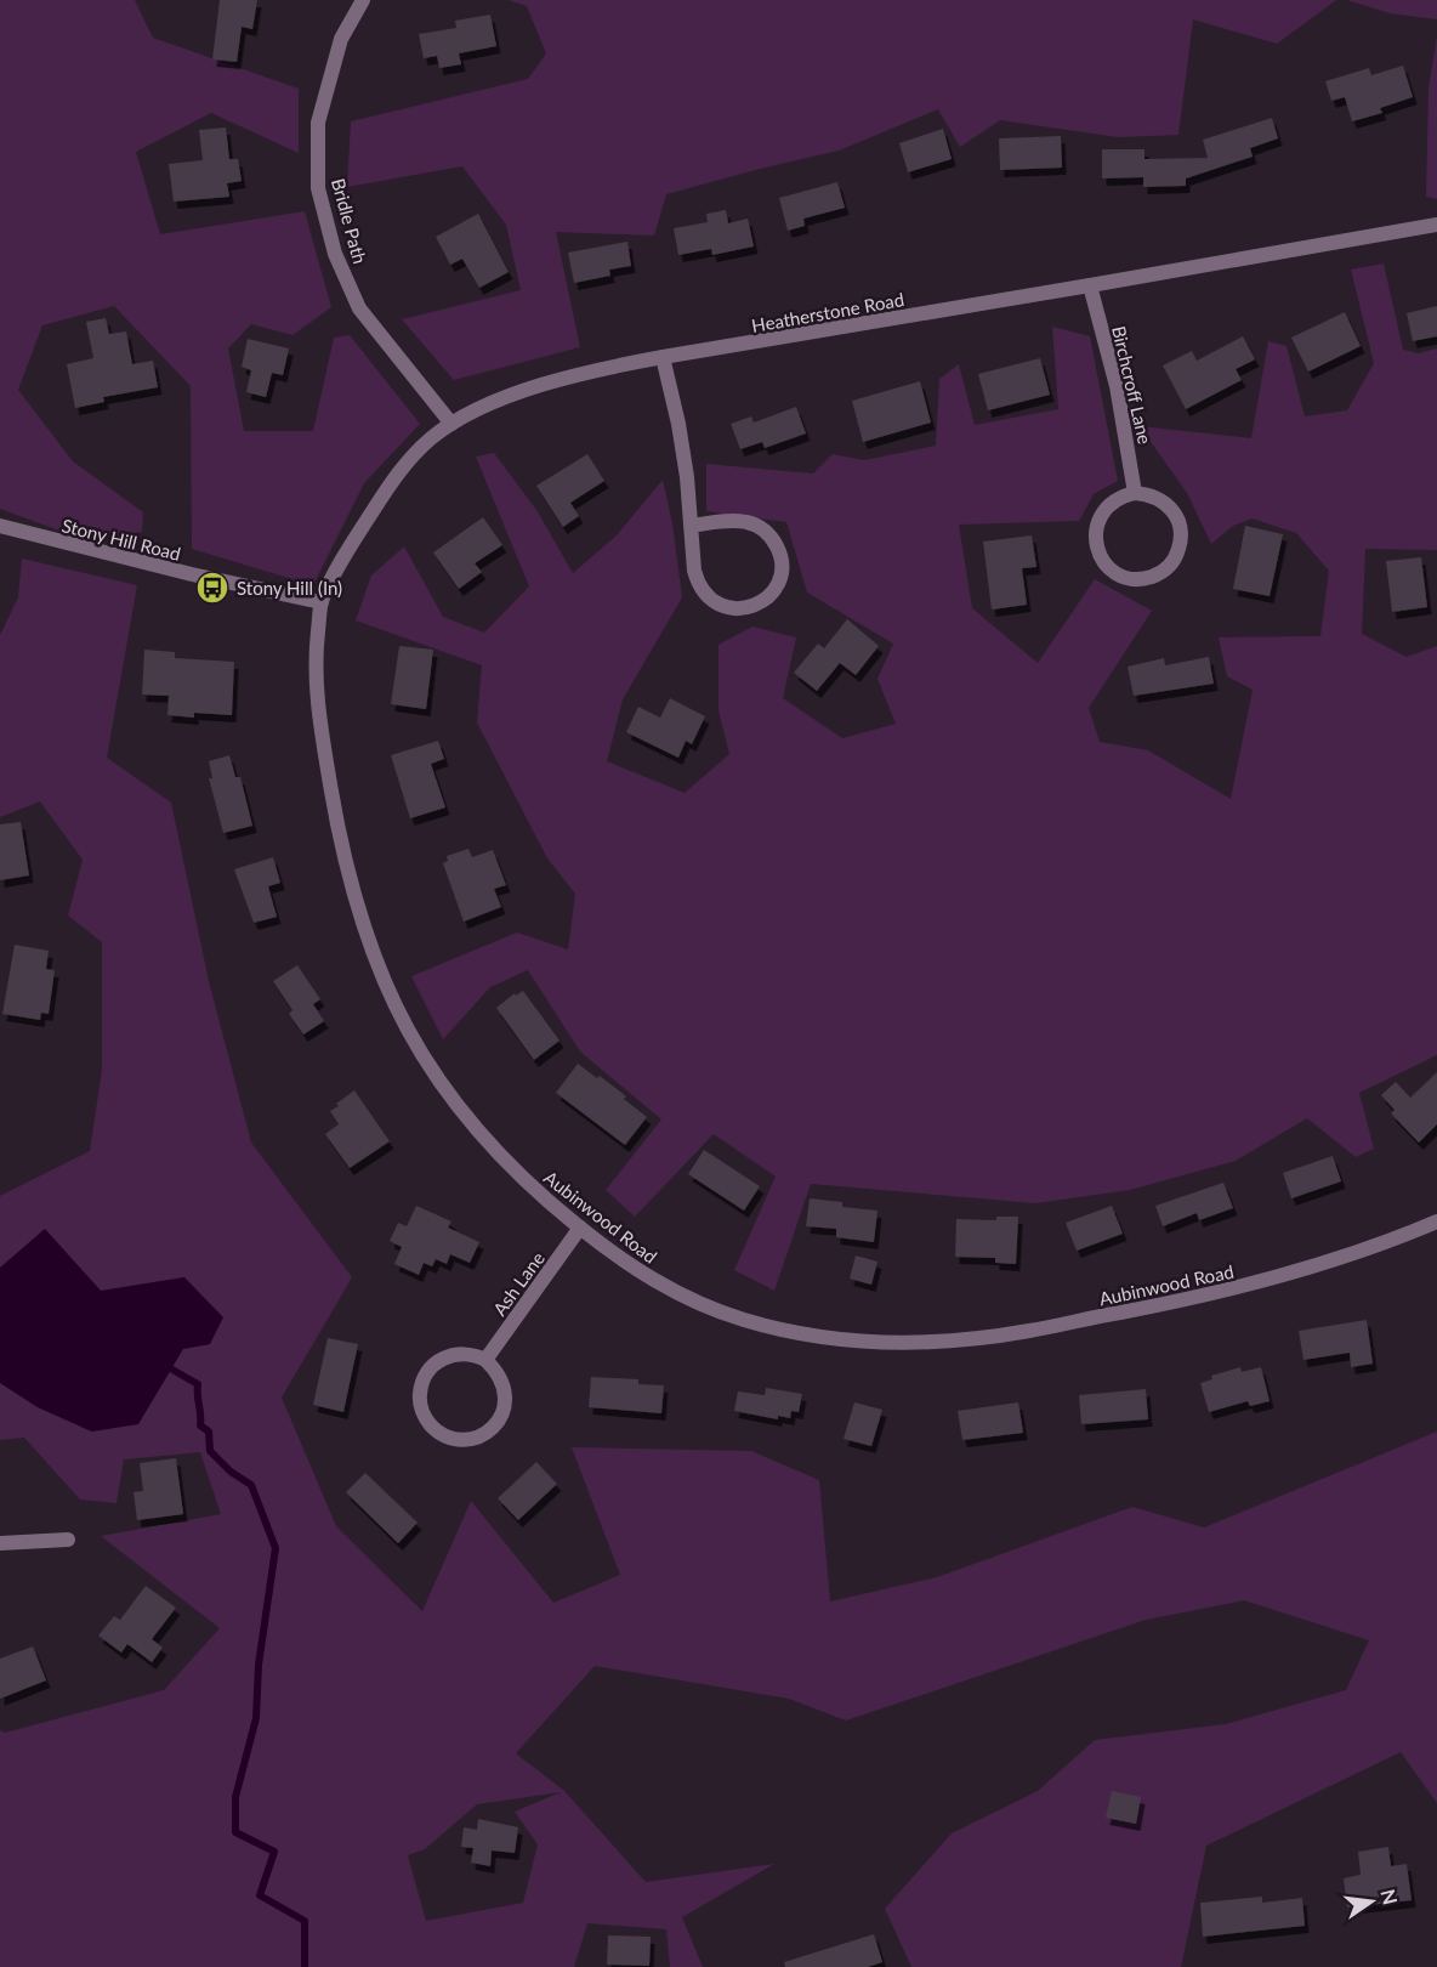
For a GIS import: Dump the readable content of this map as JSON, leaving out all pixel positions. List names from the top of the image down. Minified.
{"streets":{"street":["Bridle Path","Heatherstone Road","Birchcroff Lane","Stony Hill Road","Aubinwood Road","Ash Lane"]},"crossings":[["Bridle Path","Heatherstone Road"],["Heatherstone Road","Birchcroff Lane"],["Heatherstone Road","Stony Hill Road"],["Heatherstone Road","Aubinwood Road"],["Stony Hill Road","Aubinwood Road"],["Aubinwood Road","Ash Lane"]],"places":{"bus stop":["Stony Hill (In)"]},"north":"right"}
